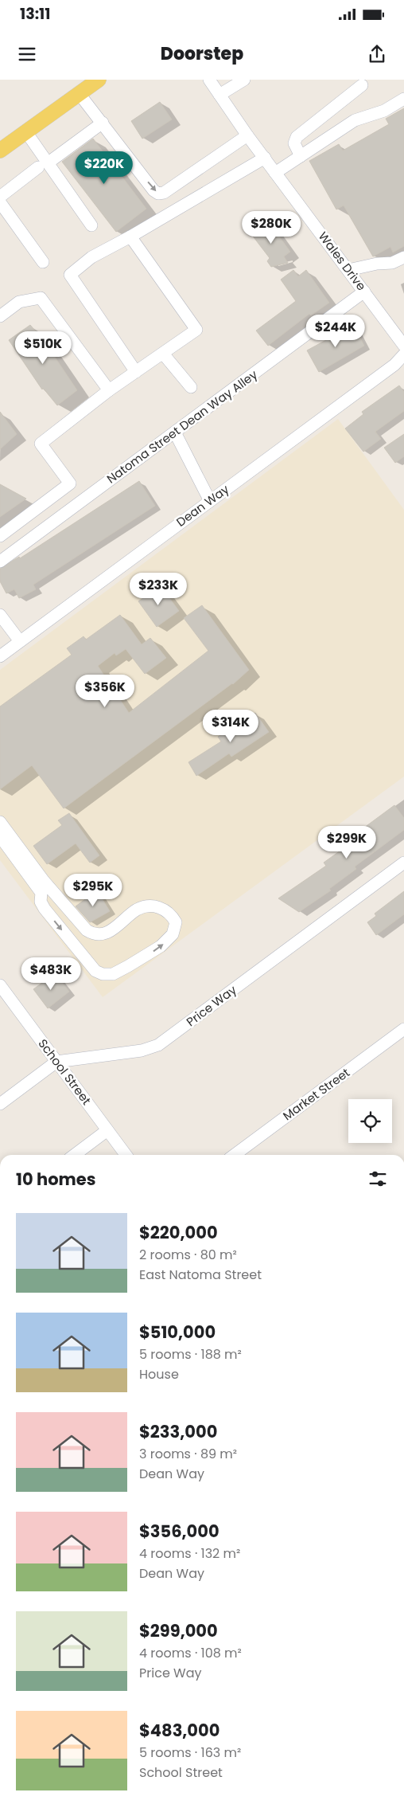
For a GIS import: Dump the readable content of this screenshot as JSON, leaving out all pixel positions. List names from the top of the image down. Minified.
{"streets":{"street":["Wales Drive","Natoma Street Dean Way Alley","Dean Way","Price Way","School Street","Market Street"]},"crossings":[["Wales Drive","Natoma Street Dean Way Alley"],["Price Way","School Street"]],"page":{"status":"13:11","header":"Doorstep","price":["$220K","$280K","$244K","$510K","$233K","$356K","$314K","$299K","$295K","$483K"],"heading":"10 homes","list":[{"name":"$220,000","note":"2 rooms · 80 m² · East Natoma Street"},{"name":"$510,000","note":"5 rooms · 188 m² · House"},{"name":"$233,000","note":"3 rooms · 89 m² · Dean Way"},{"name":"$356,000","note":"4 rooms · 132 m² · Dean Way"},{"name":"$299,000","note":"4 rooms · 108 m² · Price Way"},{"name":"$483,000","note":"5 rooms · 163 m² · School Street"}]}}
